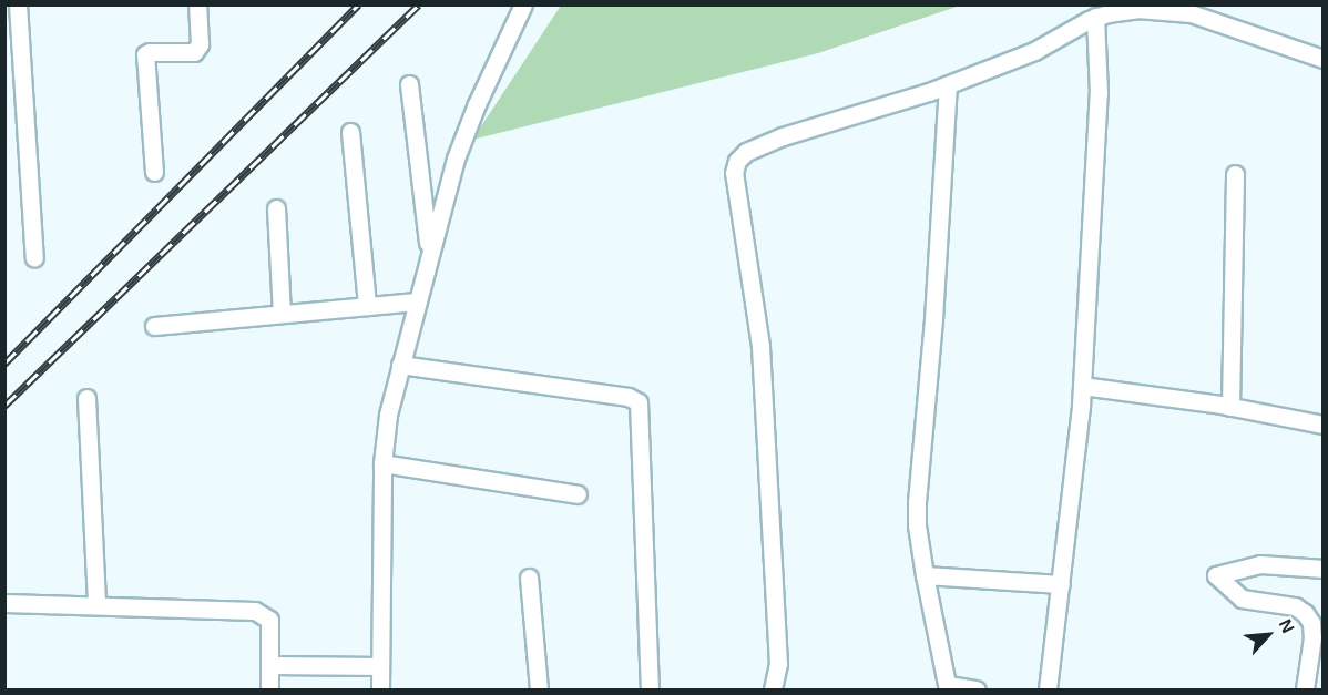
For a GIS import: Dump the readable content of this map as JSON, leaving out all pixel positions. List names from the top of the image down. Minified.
{"north":"top right"}
